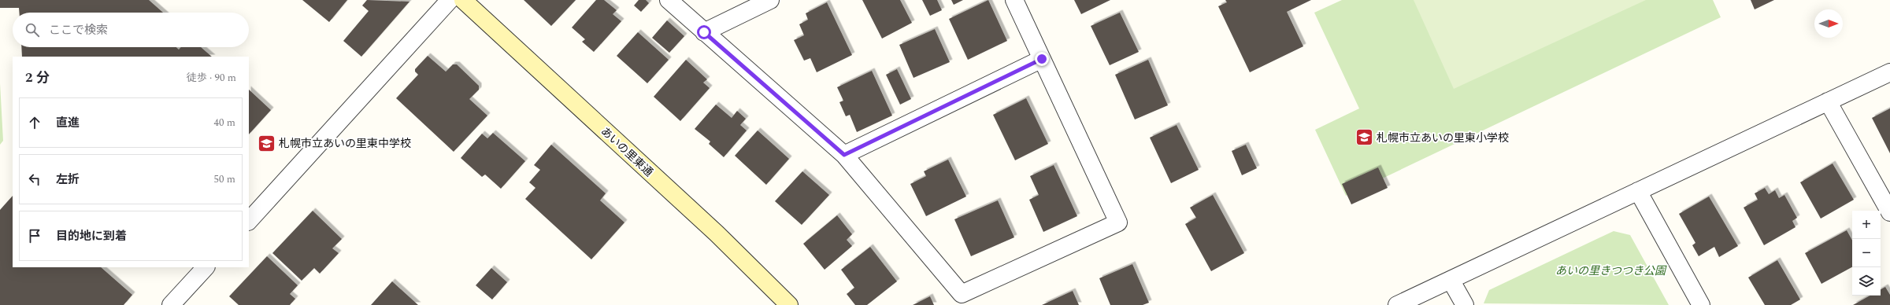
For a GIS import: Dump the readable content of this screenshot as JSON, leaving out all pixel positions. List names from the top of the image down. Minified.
{"streets":{"street":["あいの里東通"]},"parks":["あいの里きつつき公園"],"places":{"school or university":["札幌市立あいの里東小学校","札幌市立あいの里東中学校"]},"north":"right","page":{"search":"ここで検索","heading":["2 分","徒歩 · 90 m"],"list":[["直進","40 m"],["左折","50 m"],"目的地に到着"],"map_buttons":["+","−"]}}
